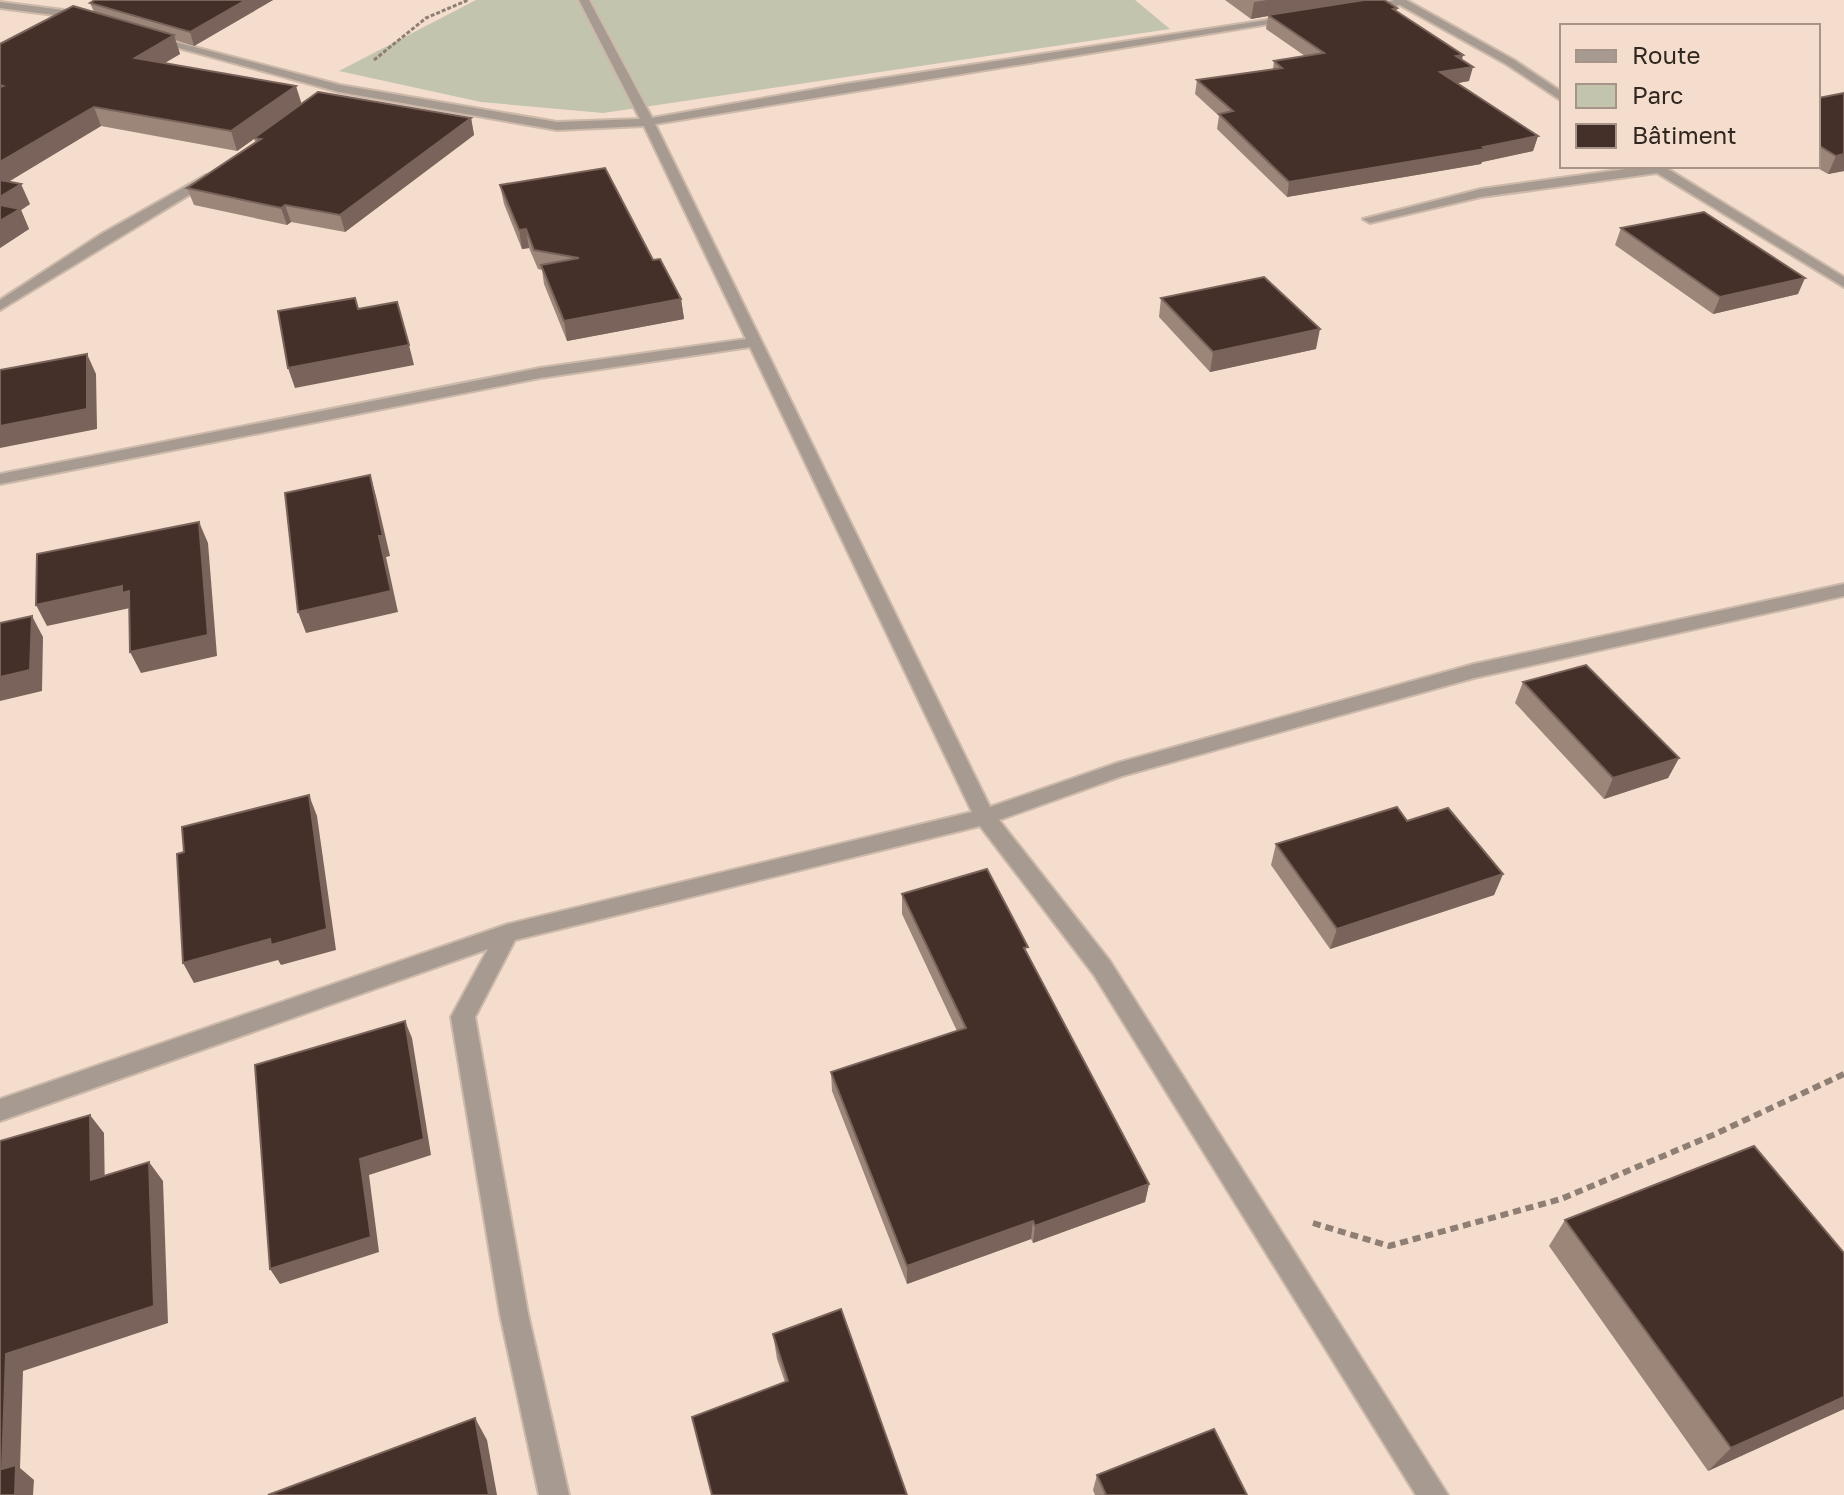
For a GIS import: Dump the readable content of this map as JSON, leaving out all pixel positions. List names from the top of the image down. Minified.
{"legend":["Route","Parc","Bâtiment"]}
